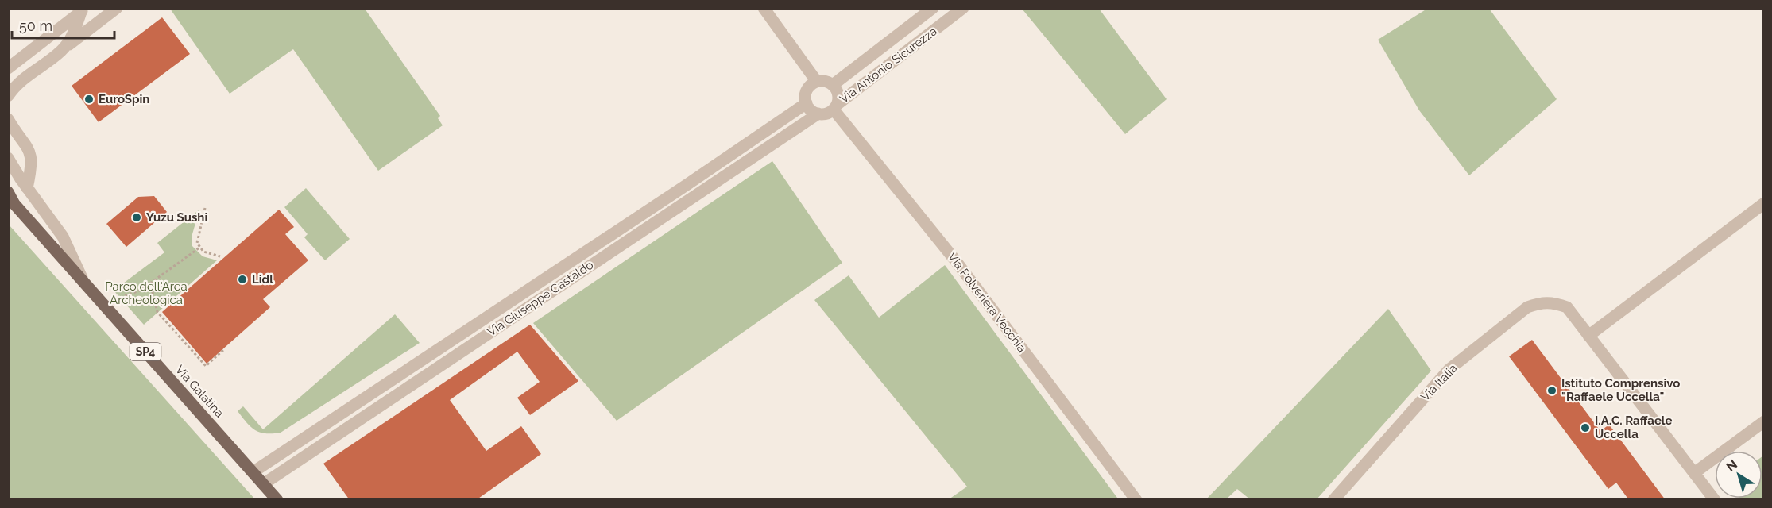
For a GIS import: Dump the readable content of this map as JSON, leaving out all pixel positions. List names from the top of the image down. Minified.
{"streets":{"main road":["SP4","Via Galatina"],"street":["Via Antonio Sicurezza","Via Giuseppe Castaldo","Via Polveriera Vecchia","Via Italia"]},"crossings":[["Via Antonio Sicurezza","Via Giuseppe Castaldo"],["Via Antonio Sicurezza","Via Polveriera Vecchia"],["Via Giuseppe Castaldo","Via Polveriera Vecchia"],["Via Giuseppe Castaldo","Via Galatina"]],"parks":["Parco dell'Area Archeologica"],"places":["EuroSpin","Yuzu Sushi","Lidl","Istituto Comprensivo \"Raffaele Uccella\"","I.A.C. Raffaele Uccella"],"scale_bar":"50 m","north":"top left"}
